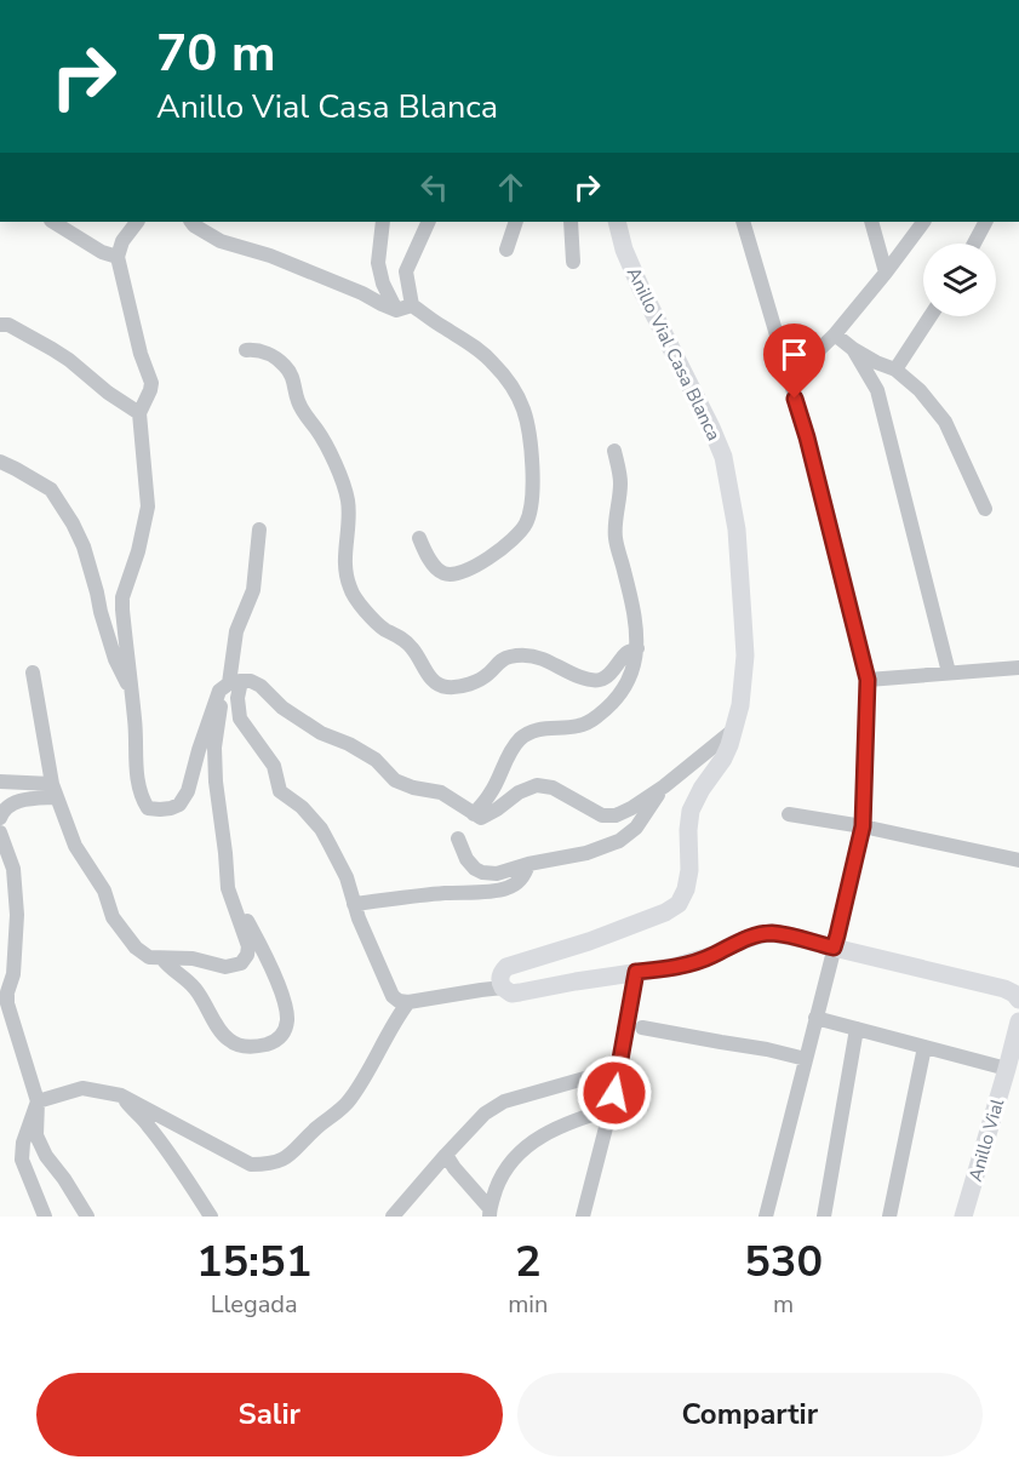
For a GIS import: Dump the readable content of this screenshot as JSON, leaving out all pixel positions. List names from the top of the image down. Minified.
{"streets":{"main road":["Anillo Vial Casa Blanca","Anillo Vial"]},"page":{"turn":["70 m","Anillo Vial Casa Blanca"],"eta":["15:51","Llegada","2","min","530","m"],"buttons":["Salir","Compartir"]}}
